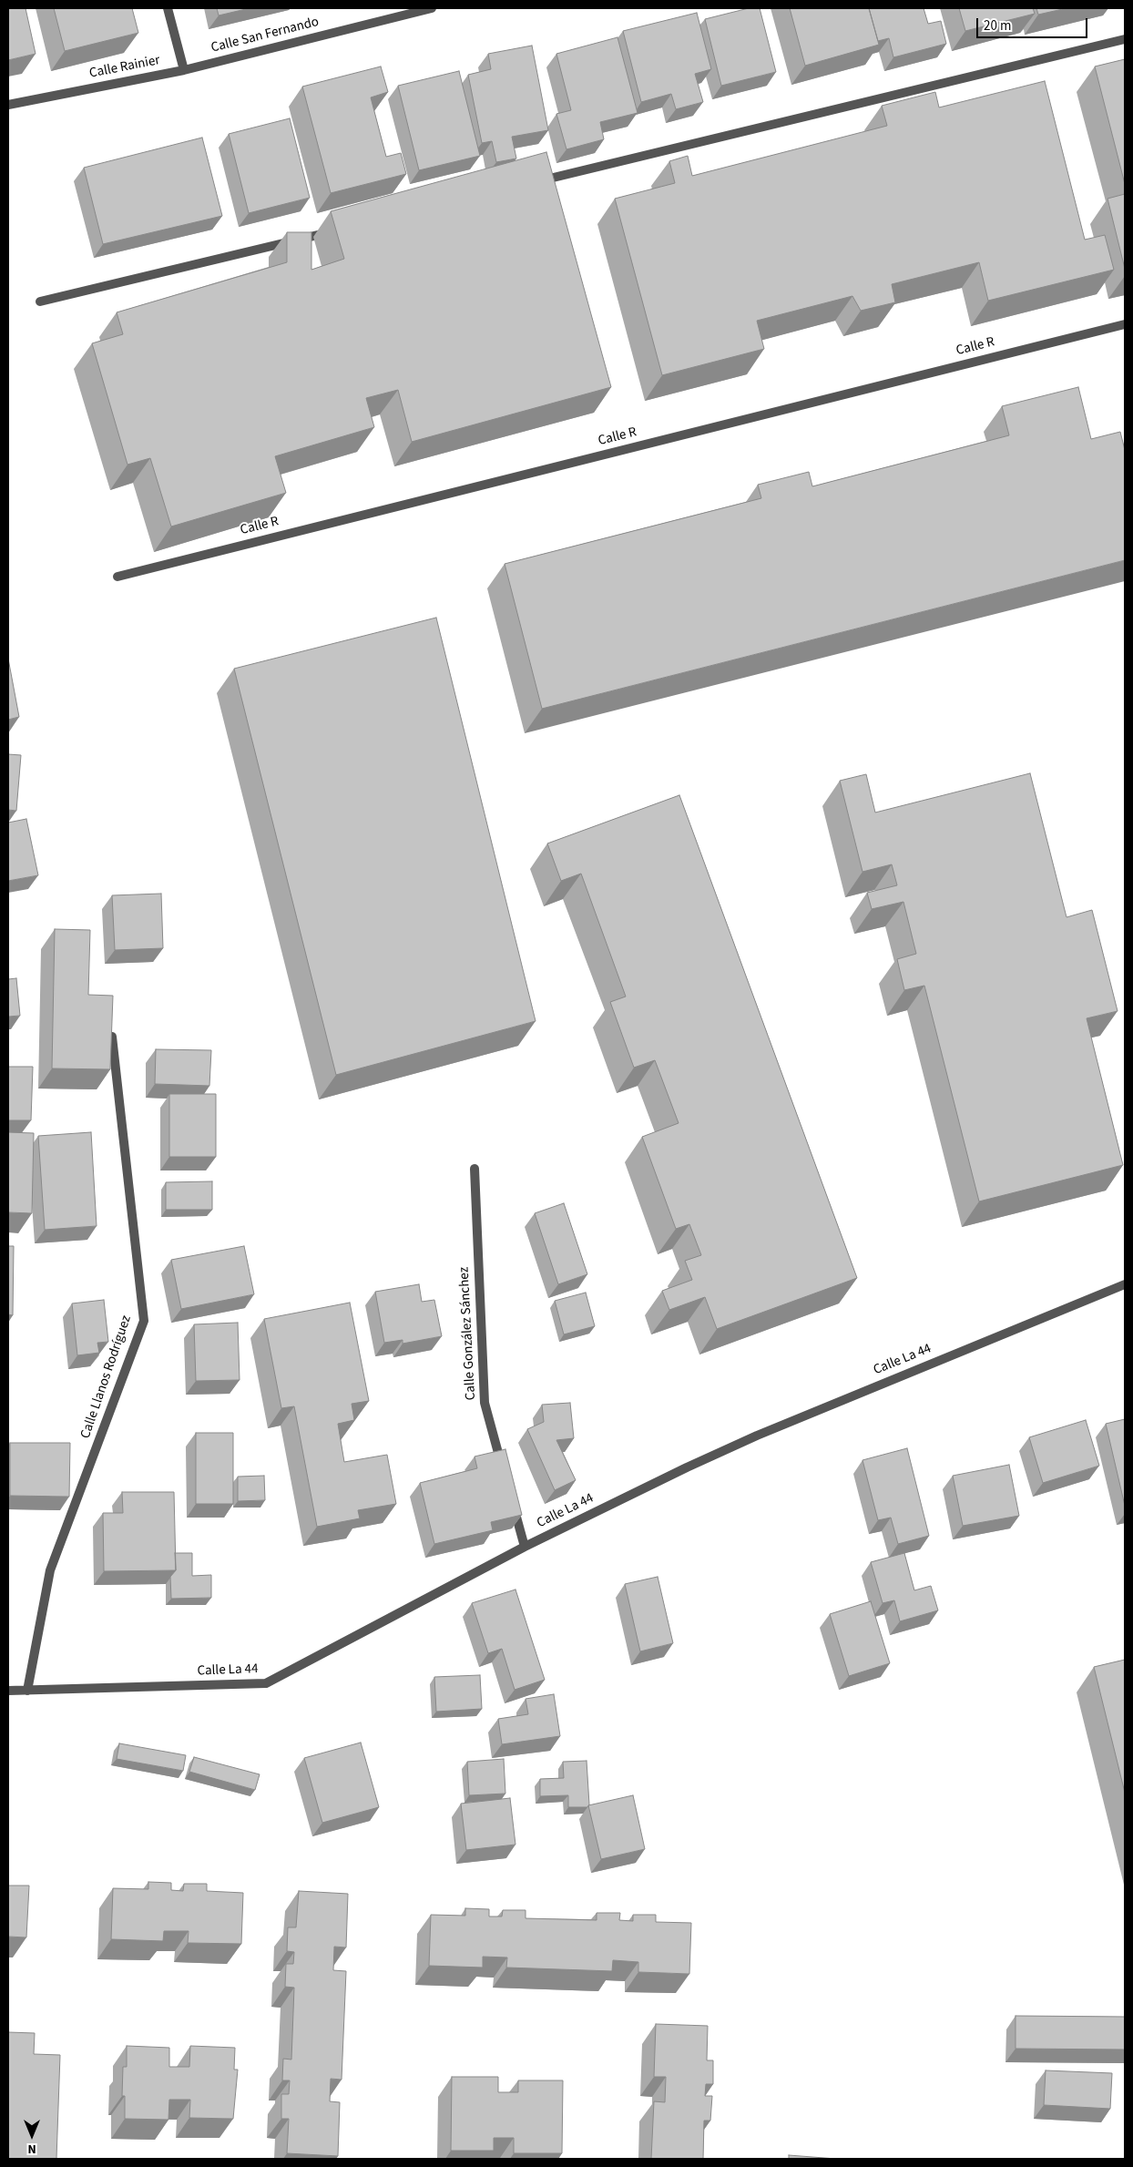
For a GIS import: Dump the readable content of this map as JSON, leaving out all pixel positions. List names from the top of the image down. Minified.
{"streets":{"street":["Calle San Fernando","Calle Rainier","Calle R","Calle González Sánchez","Calle La 44","Calle Llanos Rodríguez"]},"crossings":[["Calle San Fernando","Calle Rainier"],["Calle La 44","Calle Llanos Rodríguez"]],"scale_bar":"20 m","north":"bottom"}
